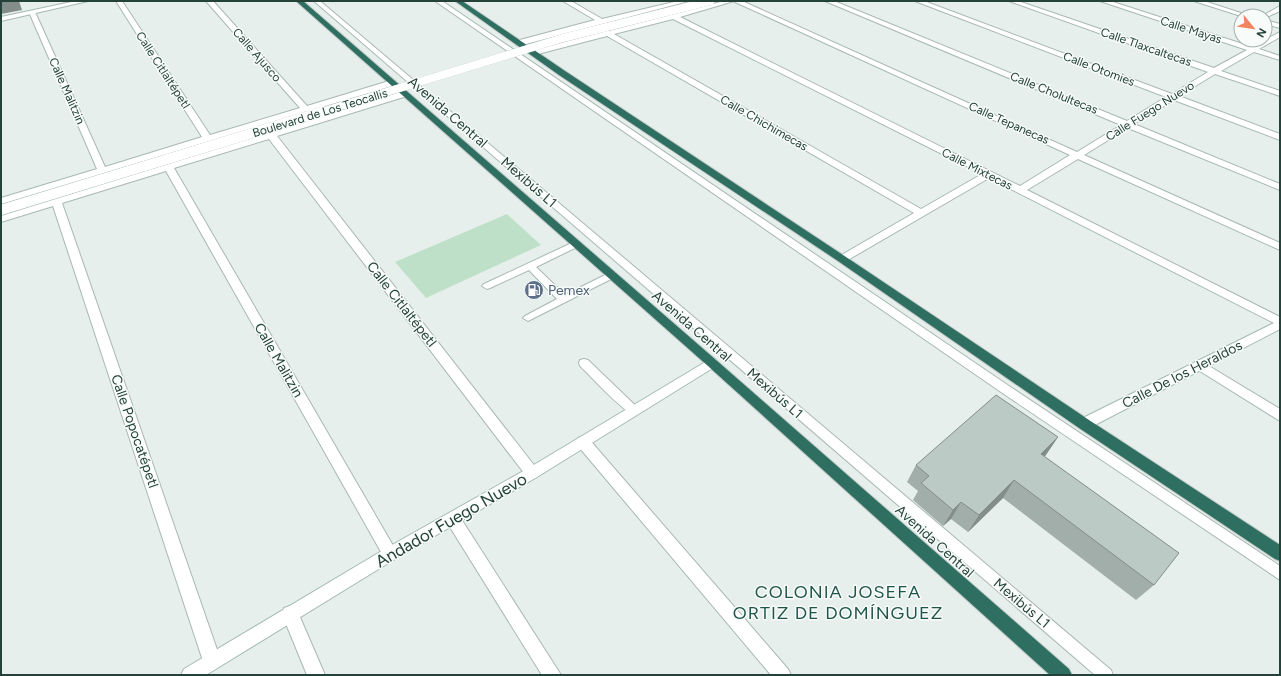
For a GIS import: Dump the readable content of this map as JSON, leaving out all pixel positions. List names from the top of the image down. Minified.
{"streets":{"highway":["Avenida Central"],"street":["Calle Mayas","Calle Tlaxcaltecas","Calle Ajusco","Calle Otomies","Calle Citlaltépetl","Calle Malitzin","Calle Cholultecas","Calle Fuego Nuevo","Boulevard de Los Teocallis","Calle Chichimecas","Calle Tepanecas","Calle Mixtecas","Calle De los Heraldos","Calle Popocatépetl","Andador Fuego Nuevo"],"lane":["Mexibús L1"]},"crossings":[["Calle Mayas","Calle Fuego Nuevo"],["Calle Tlaxcaltecas","Calle Fuego Nuevo"],["Calle Ajusco","Boulevard de Los Teocallis"],["Calle Otomies","Calle Fuego Nuevo"],["Calle Citlaltépetl","Boulevard de Los Teocallis"],["Calle Citlaltépetl","Andador Fuego Nuevo"],["Calle Malitzin","Boulevard de Los Teocallis"],["Calle Malitzin","Andador Fuego Nuevo"],["Calle Cholultecas","Calle Fuego Nuevo"],["Calle Fuego Nuevo","Calle Tepanecas"],["Calle Fuego Nuevo","Calle Mixtecas"],["Avenida Central","Boulevard de Los Teocallis"],["Avenida Central","Andador Fuego Nuevo"],["Boulevard de Los Teocallis","Calle Popocatépetl"],["Calle Mixtecas","Calle De los Heraldos"],["Calle Popocatépetl","Andador Fuego Nuevo"]],"districts":["COLONIA JOSEFA ORTIZ DE DOMÍNGUEZ"],"places":{"fuel station":["Pemex"]},"north":"bottom right"}
